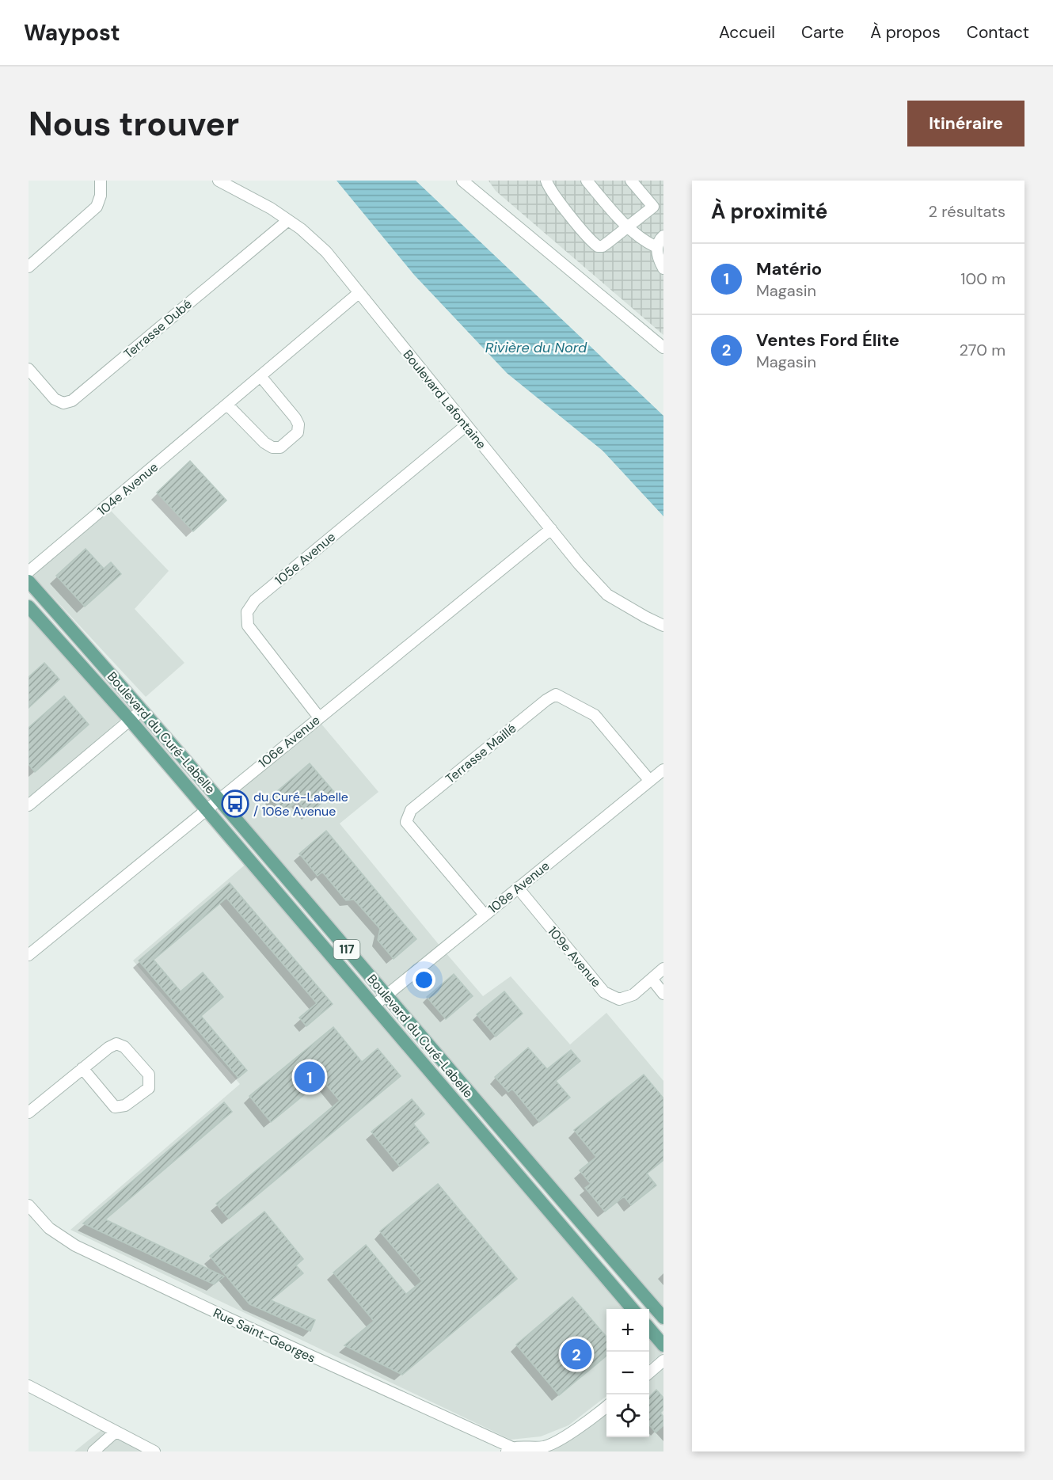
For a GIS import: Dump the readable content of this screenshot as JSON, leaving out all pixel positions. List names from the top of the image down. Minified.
{"streets":{"main road":["Boulevard du Curé-Labelle","117"],"street":["Terrasse Dubé","Boulevard Lafontaine","104e Avenue","105e Avenue","106e Avenue","Terrasse Maillé","108e Avenue","109e Avenue","Rue Saint-Georges"]},"crossings":[["Terrasse Dubé","Boulevard Lafontaine"],["Boulevard Lafontaine","104e Avenue"],["Boulevard Lafontaine","105e Avenue"],["Boulevard Lafontaine","106e Avenue"],["105e Avenue","106e Avenue"],["Boulevard du Curé-Labelle","106e Avenue"],["Boulevard du Curé-Labelle","108e Avenue"],["Terrasse Maillé","108e Avenue"],["108e Avenue","109e Avenue"]],"water":["Rivière du Nord"],"places":{"bus stop":["du Curé-Labelle / 106e Avenue"]},"page":{"header":"Waypost","nav":["Accueil","Carte","À propos","Contact"],"buttons":"Itinéraire","title":"Nous trouver","heading":["À proximité","2 résultats"],"list":[{"mark":"1","name":"Matério","note":"Magasin","value":"100 m"},{"mark":"2","name":"Ventes Ford Élite","note":"Magasin","value":"270 m"}],"pins":["1","2"],"map_buttons":["+","−"]}}
